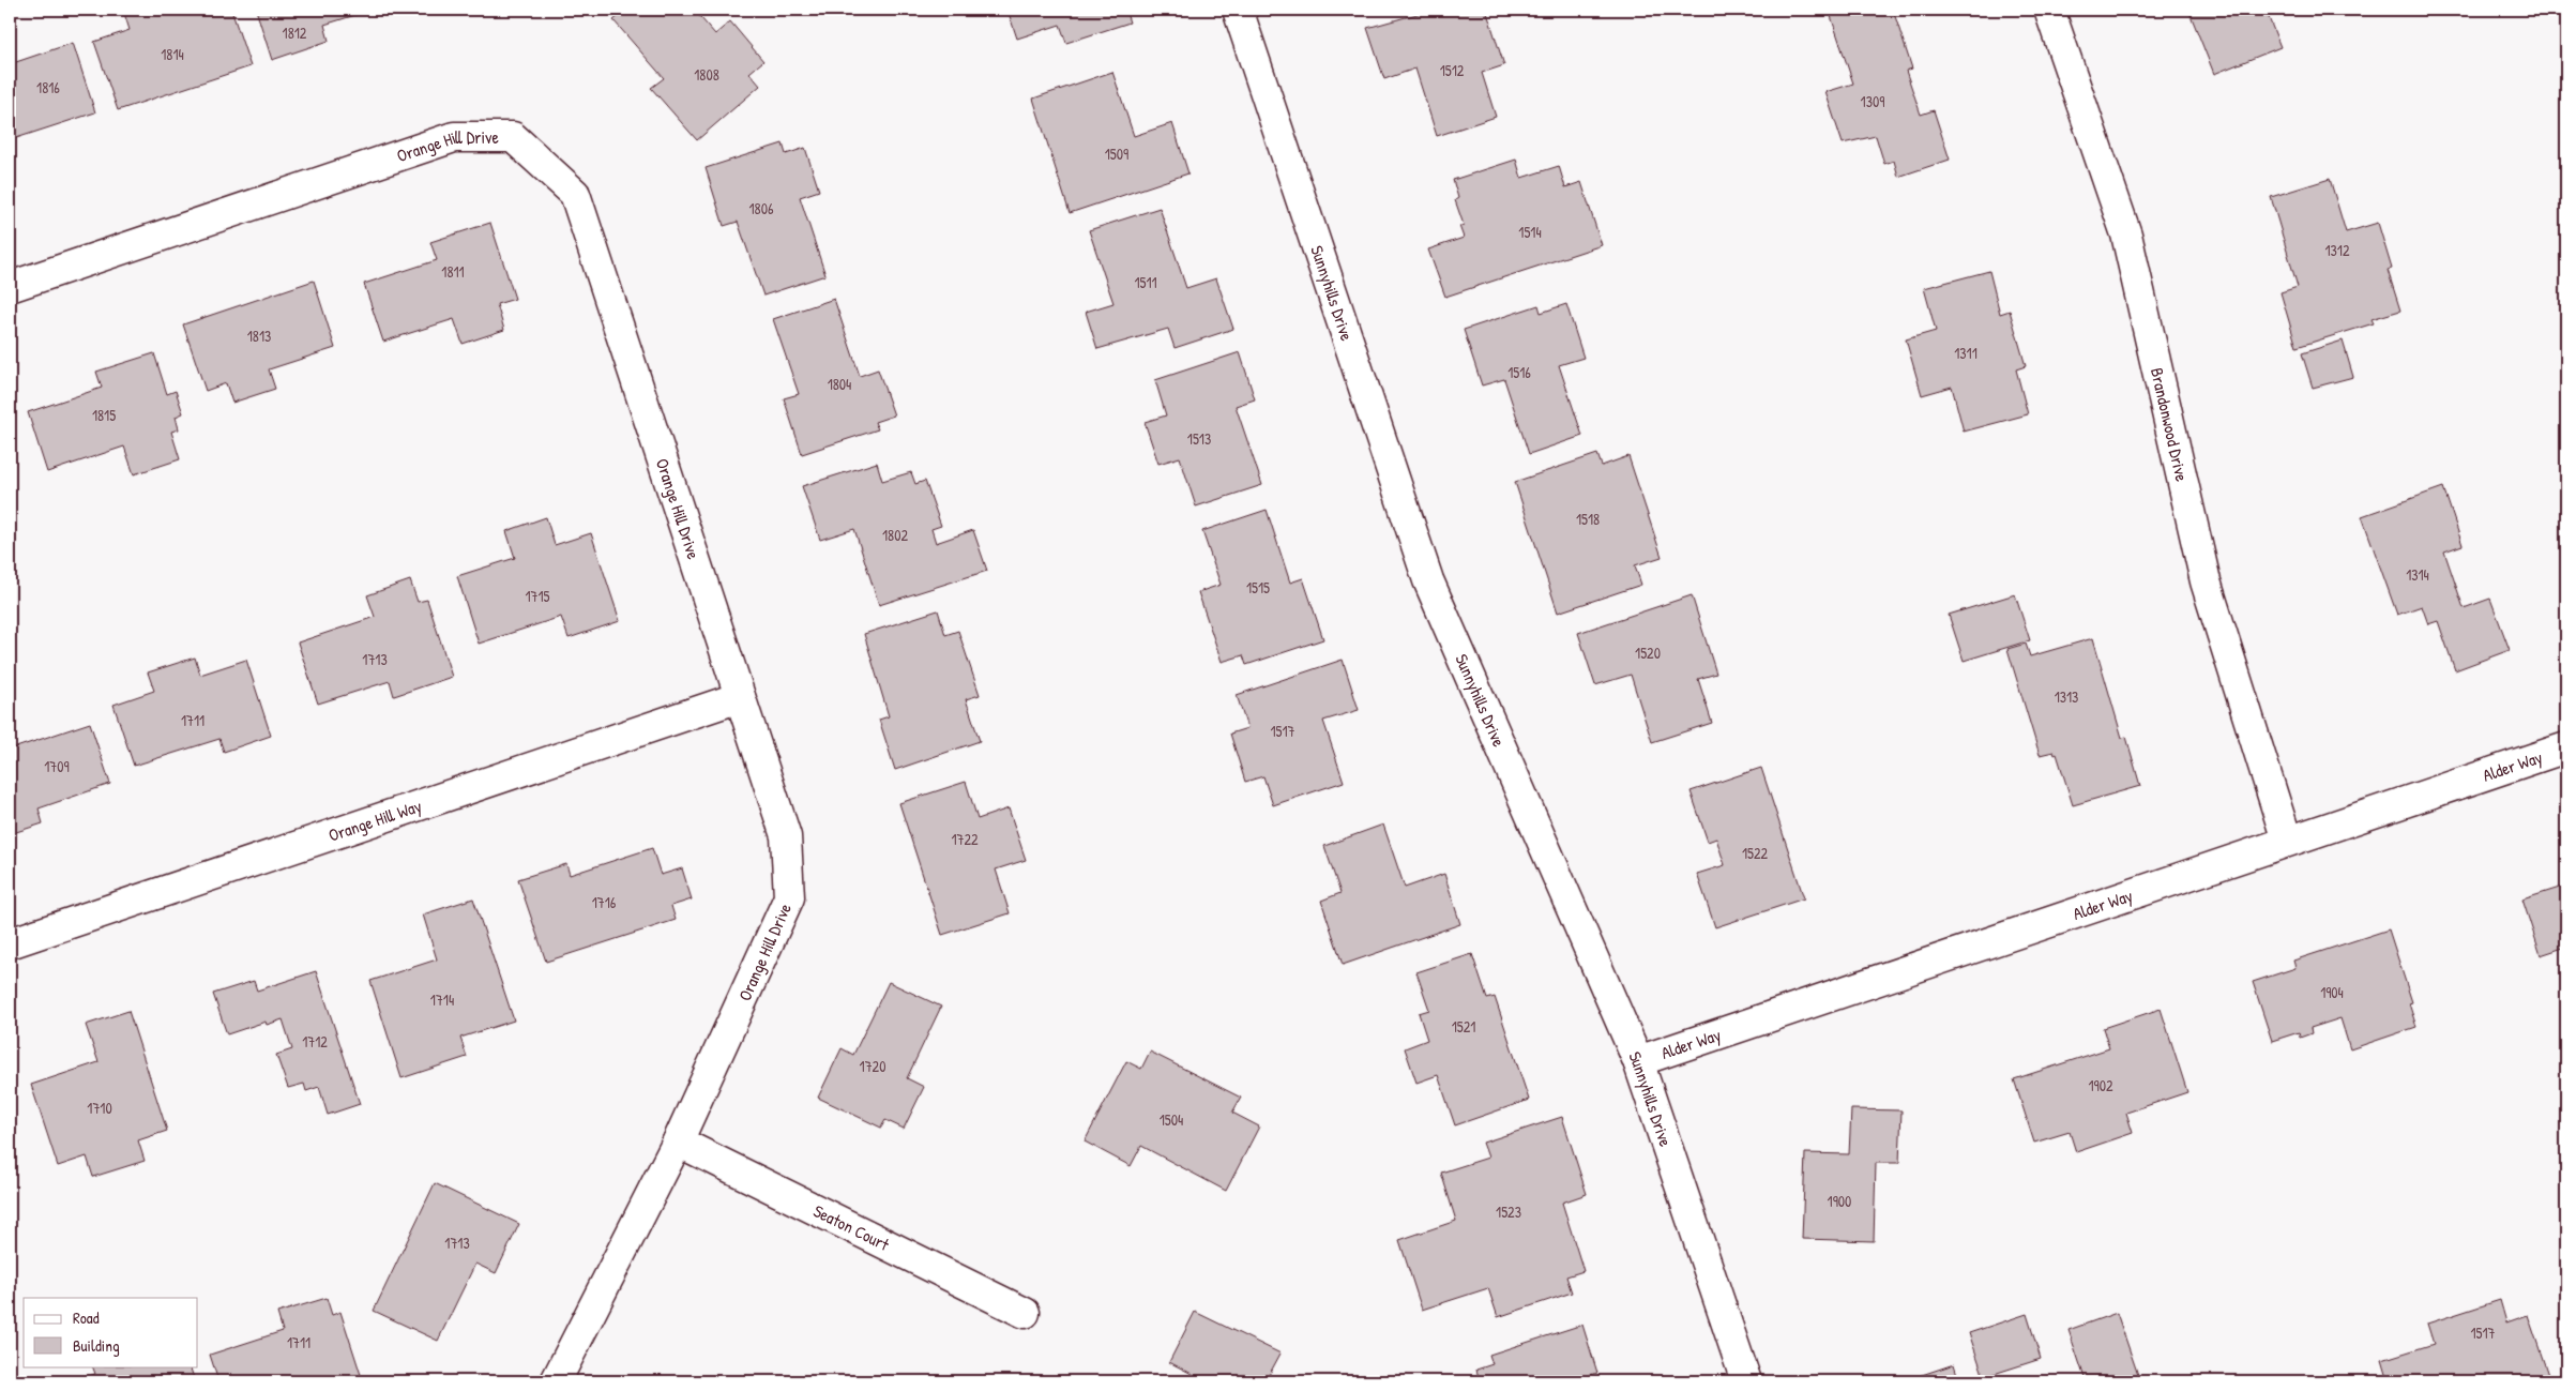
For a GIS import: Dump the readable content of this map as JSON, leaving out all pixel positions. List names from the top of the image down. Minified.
{"streets":{"street":["Orange Hill Drive","Sunnyhills Drive","Brandonwood Drive","Alder Way","Orange Hill Way","Seaton Court"]},"crossings":[["Orange Hill Drive","Orange Hill Way"],["Orange Hill Drive","Seaton Court"],["Sunnyhills Drive","Alder Way"],["Brandonwood Drive","Alder Way"]],"house_numbers":["1812","1814","1512","1808","1816","1309","1509","1806","1514","1312","1811","1511","1813","1311","1516","1804","1815","1513","1518","1802","1314","1515","1715","1520","1713","1313","1711","1517","1709","1722","1522","1716","1904","1714","1521","1712","1720","1902","1710","1504","1900","1523","1713","1517","1711"],"legend":["Road","Building"]}
